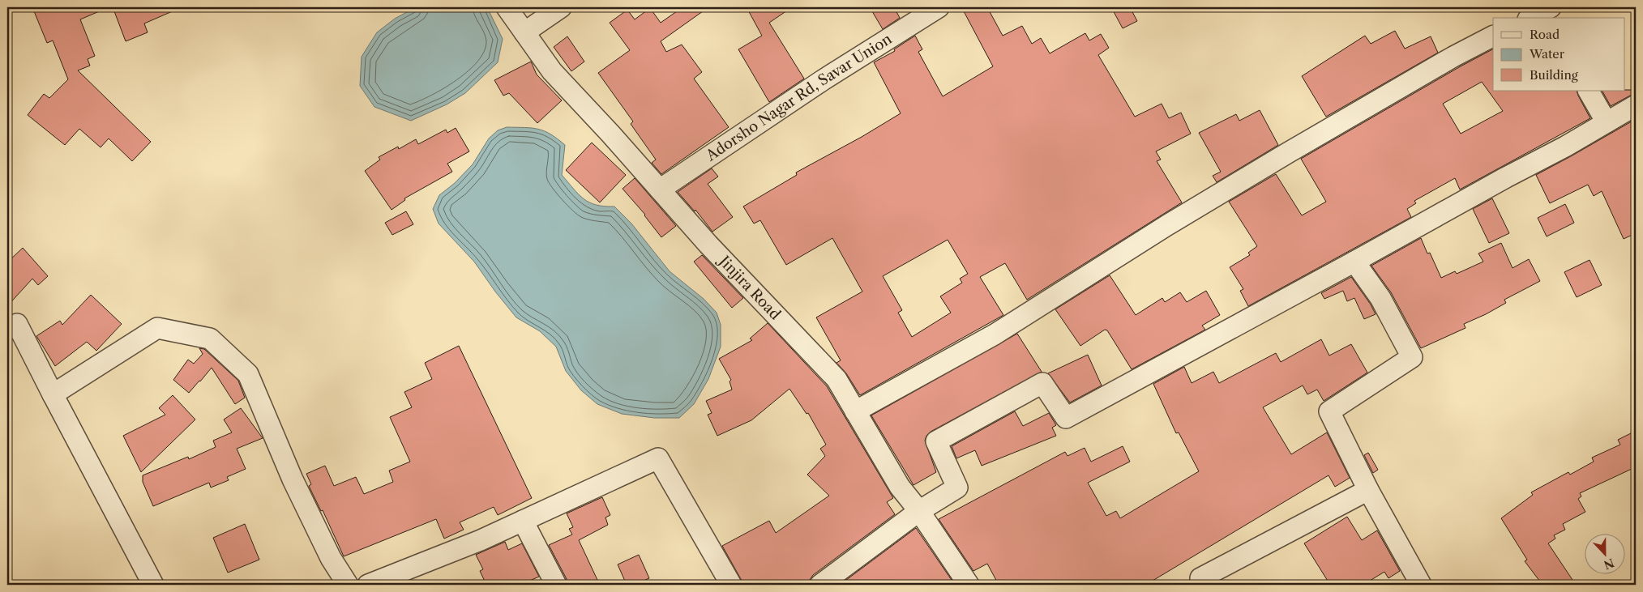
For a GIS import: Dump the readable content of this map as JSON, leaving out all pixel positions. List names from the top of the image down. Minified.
{"streets":{"street":["Adorsho Nagar Rd, Savar Union","Jinjira Road"]},"crossings":[["Adorsho Nagar Rd, Savar Union","Jinjira Road"]],"legend":["Road","Water","Building"],"north":"bottom"}
